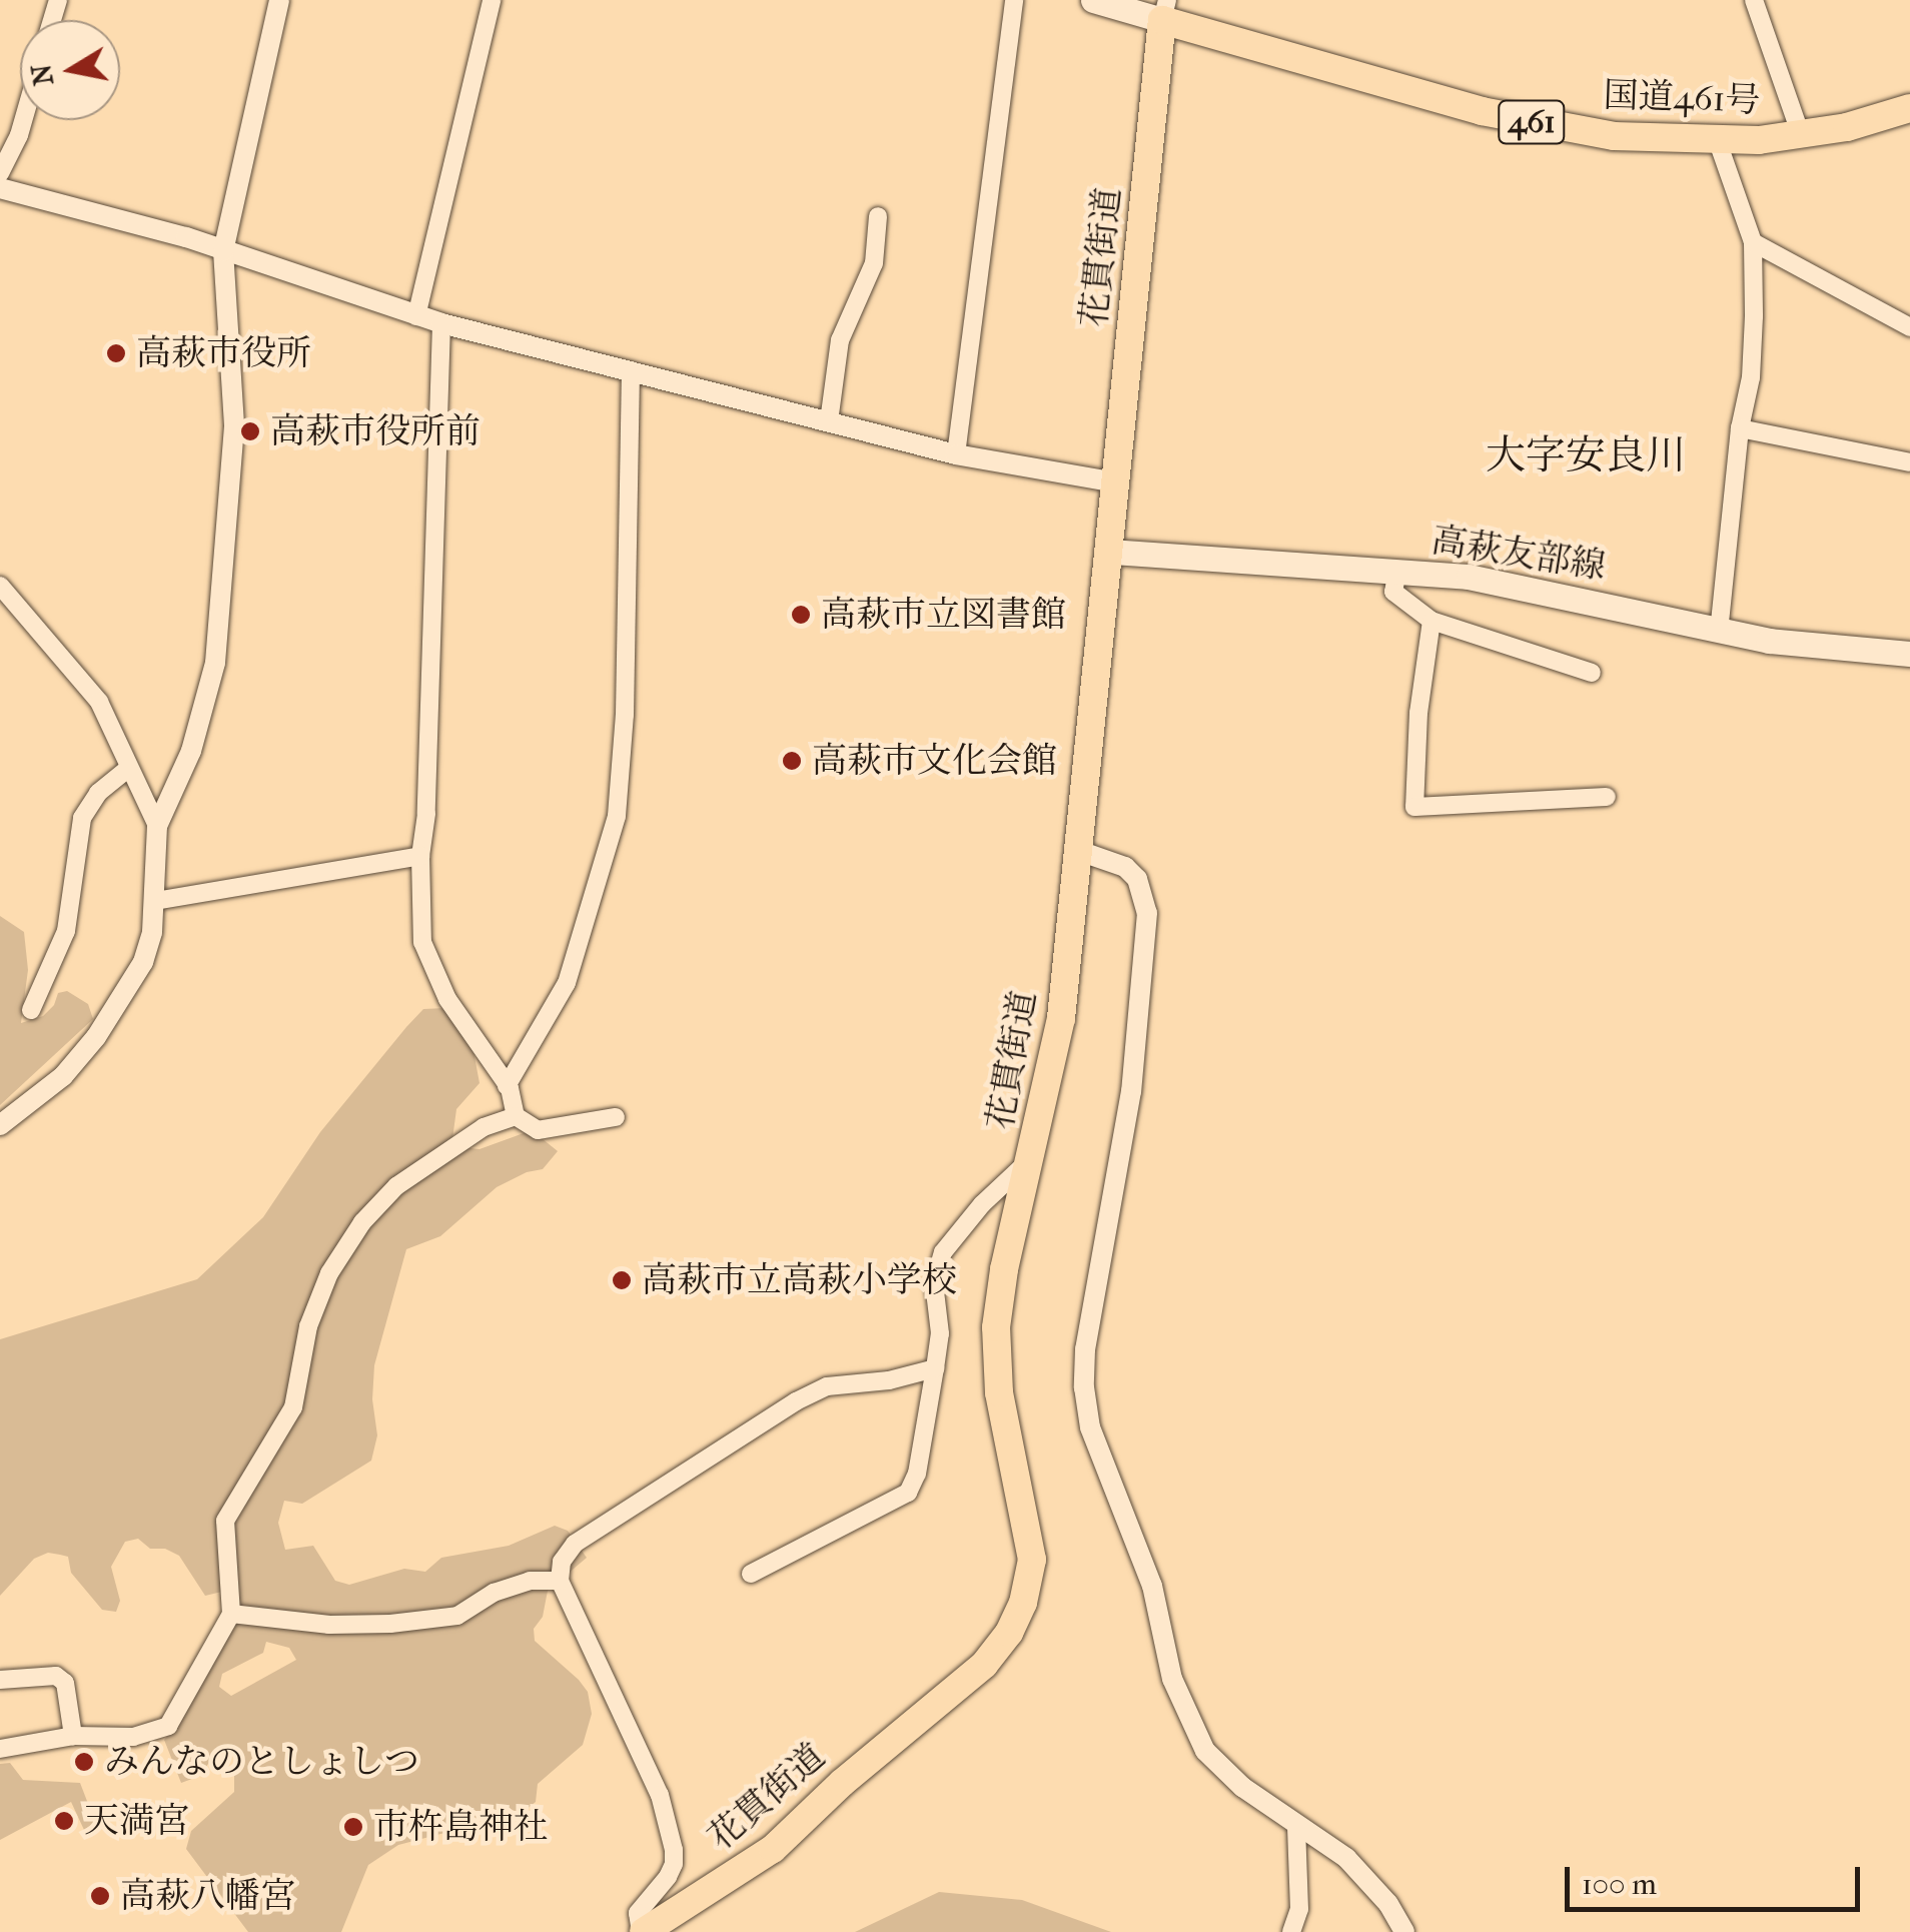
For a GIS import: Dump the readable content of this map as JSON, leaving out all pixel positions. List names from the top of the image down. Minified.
{"streets":{"highway":["国道461号","461","花貫街道"],"main road":["高萩友部線"]},"crossings":[["国道461号","花貫街道"],["花貫街道","高萩友部線"]],"districts":["大字安良川"],"places":["高萩市役所","高萩市役所前","高萩市立図書館","高萩市文化会館","高萩市立高萩小学校","みんなのとしょしつ","天満宮","市杵島神社","高萩八幡宮"],"scale_bar":"100 m","north":"left"}
